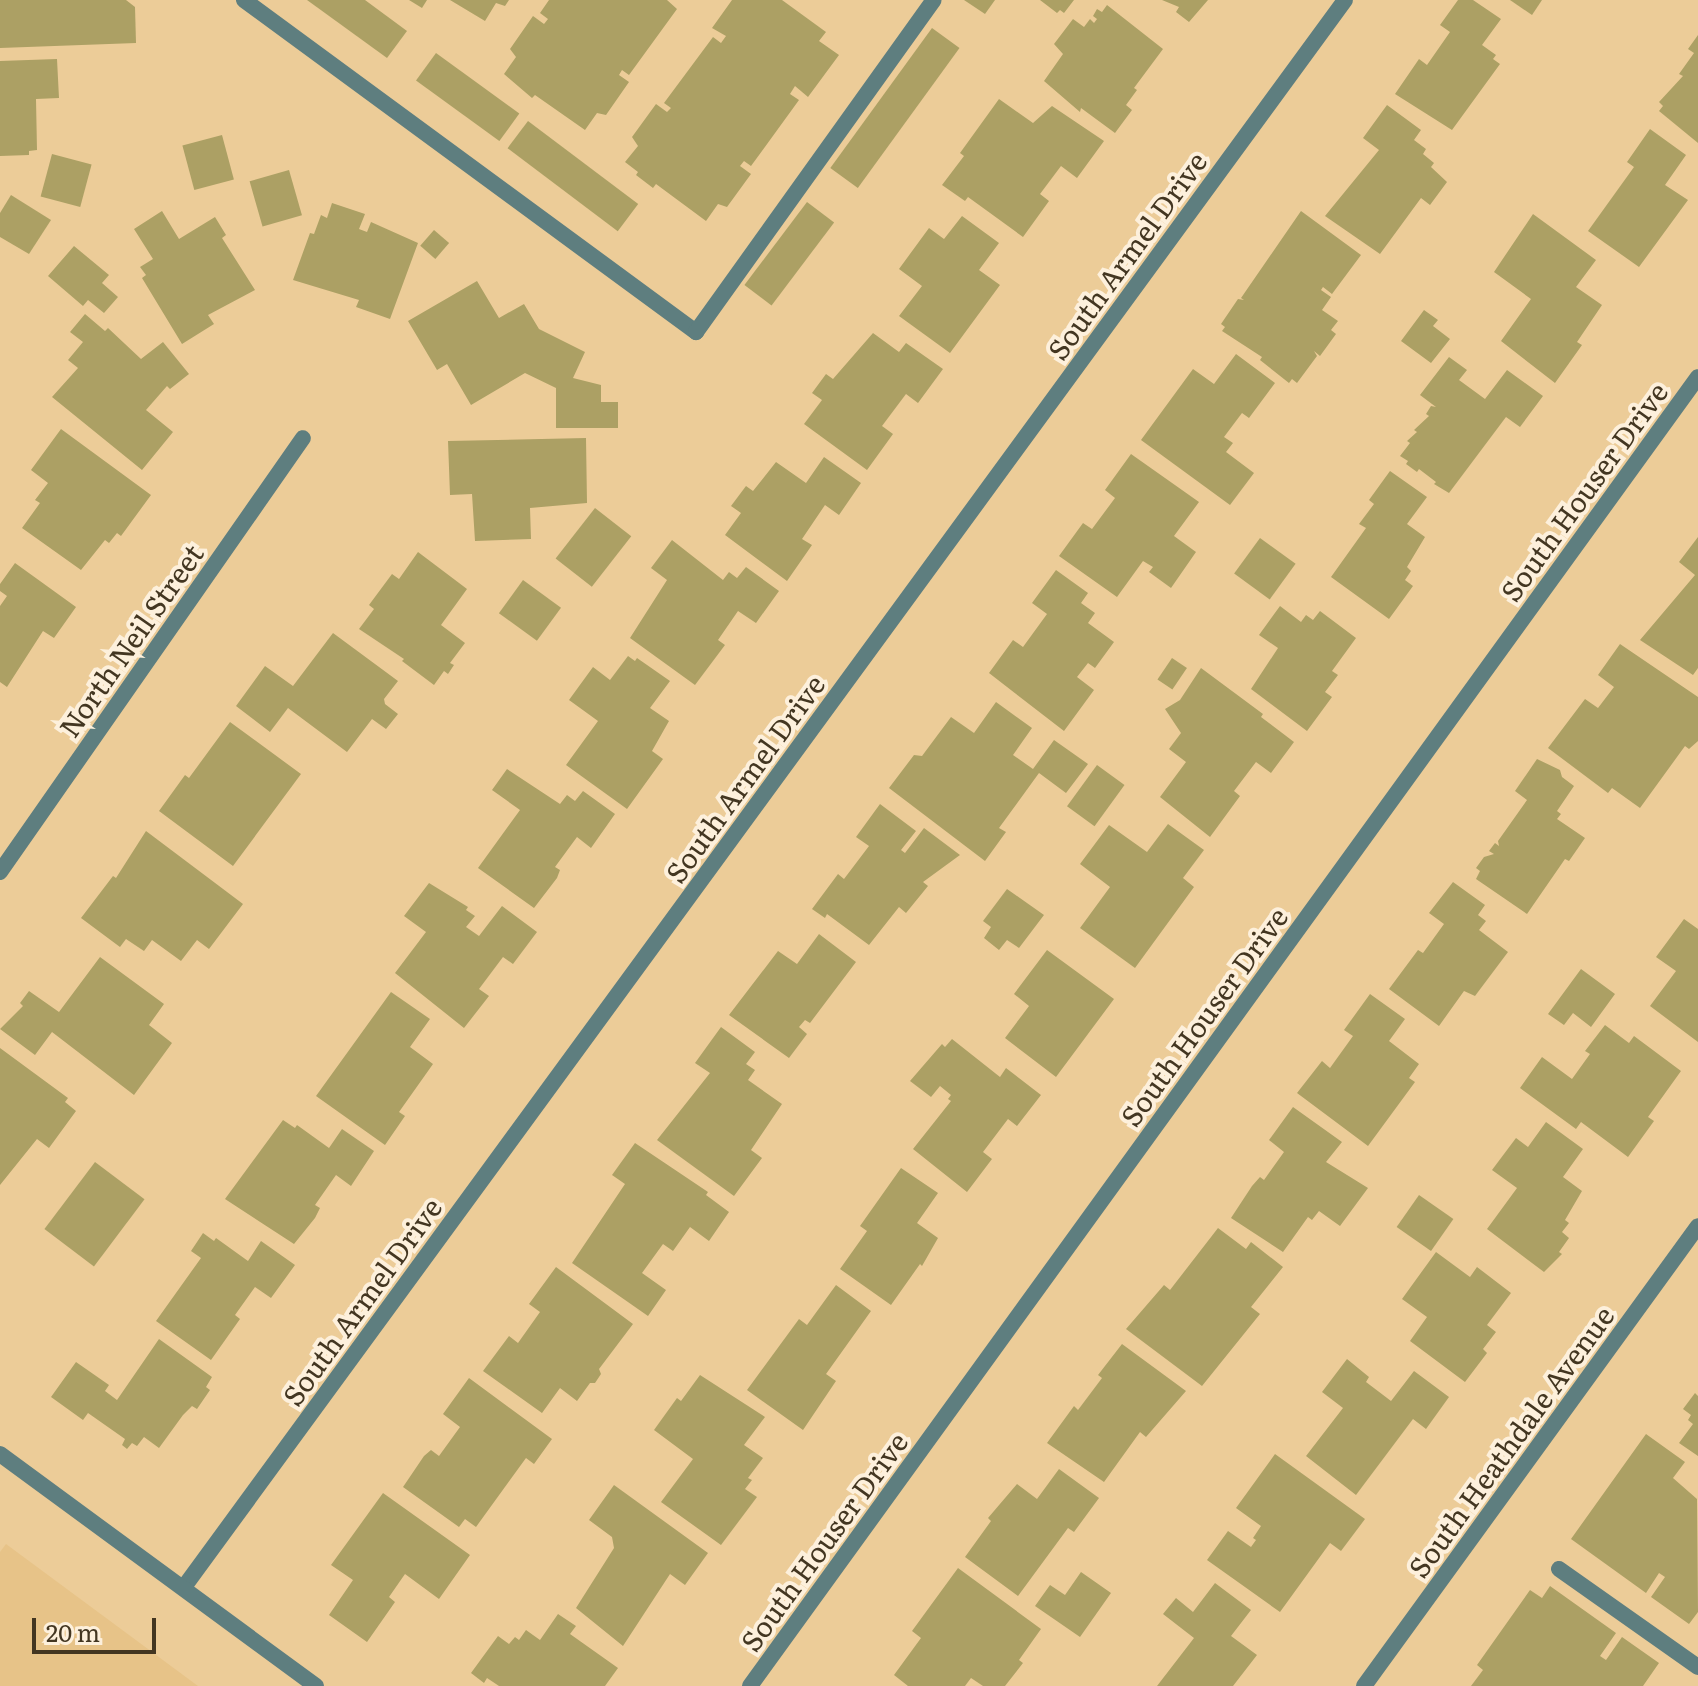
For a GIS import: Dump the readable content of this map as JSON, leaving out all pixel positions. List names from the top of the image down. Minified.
{"streets":{"street":["South Armel Drive","South Houser Drive","North Neil Street","South Heathdale Avenue"]},"scale_bar":"20 m"}
